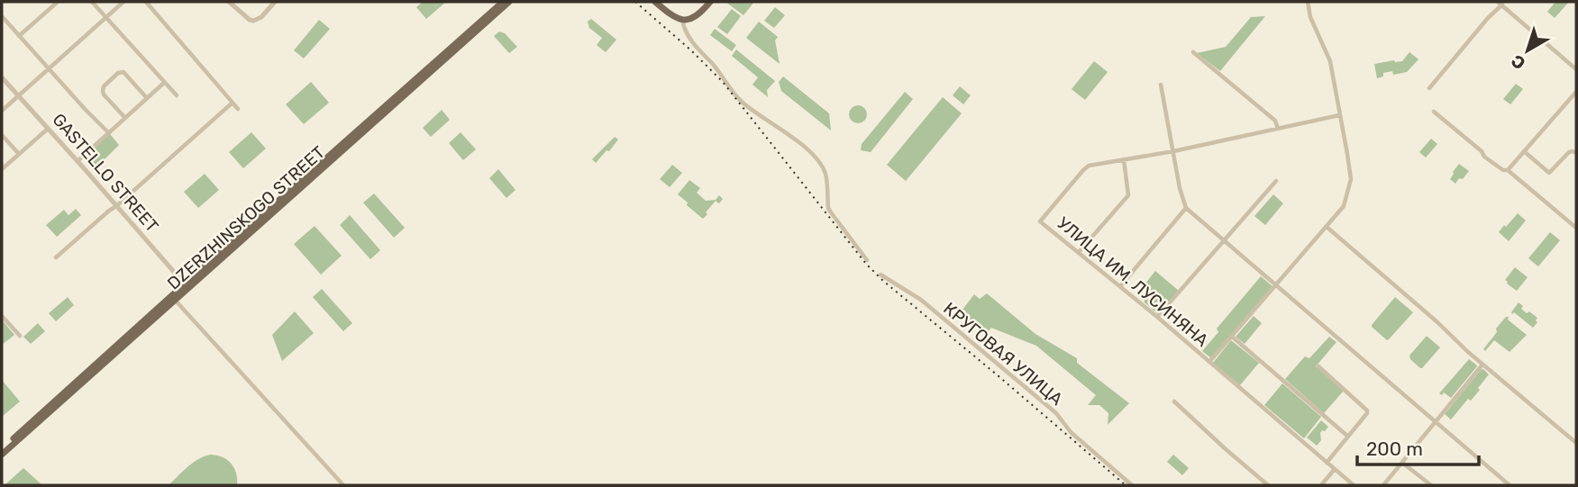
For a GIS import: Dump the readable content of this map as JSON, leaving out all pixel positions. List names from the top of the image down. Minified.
{"streets":{"main road":["DZERZHINSKOGO STREET"],"street":["GASTELLO STREET","УЛИЦА ИМ. ЛУСИНЯНА","КРУГОВАЯ УЛИЦА"]},"crossings":[["GASTELLO STREET","DZERZHINSKOGO STREET"]],"scale_bar":"200 m","north":"bottom left"}
